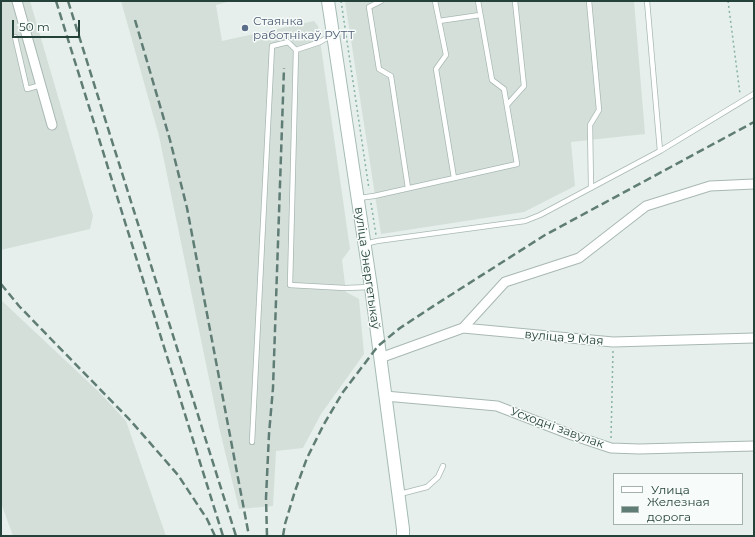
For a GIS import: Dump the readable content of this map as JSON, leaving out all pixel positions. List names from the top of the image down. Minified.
{"streets":{"main road":["вуліца Энергетыкаў"],"street":["вуліца 9 Мая","Усходні завулак"]},"crossings":[["вуліца Энергетыкаў","вуліца 9 Мая"],["вуліца Энергетыкаў","Усходні завулак"]],"places":["Стаянка работнікаў РУТТ"],"legend":["Улица","Железная дорога"],"scale_bar":"50 m"}
